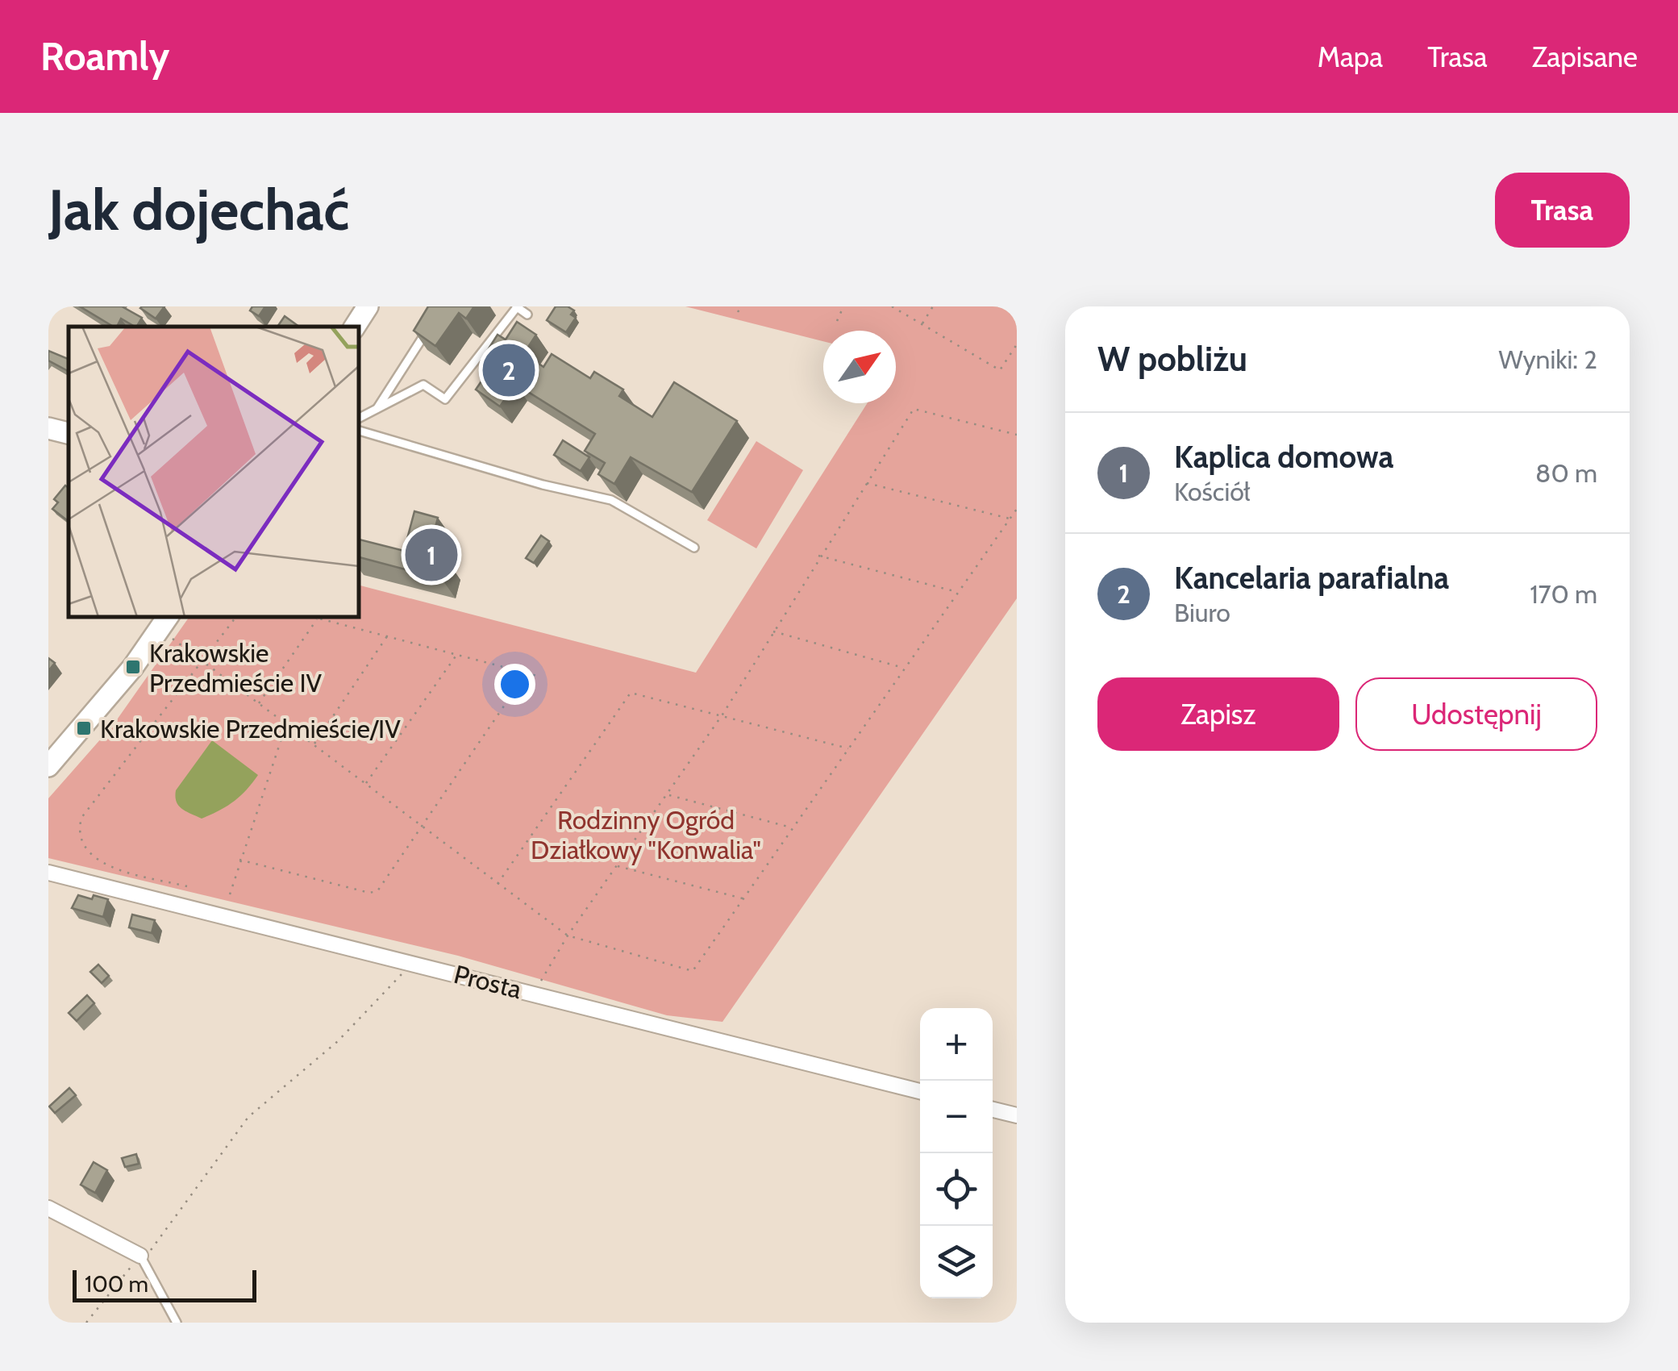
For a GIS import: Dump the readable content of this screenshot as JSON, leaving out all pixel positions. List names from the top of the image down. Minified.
{"streets":{"street":["Prosta"]},"parks":["Rodzinny Ogród Działkowy \"Konwalia\""],"places":{"transit":["Krakowskie Przedmieście IV","Krakowskie Przedmieście/IV"]},"scale_bar":"100 m","north":"top right","page":{"header":"Roamly","nav":["Mapa","Trasa","Zapisane"],"buttons":["Trasa",["Zapisz","Udostępnij"]],"title":"Jak dojechać","heading":["W pobliżu","Wyniki: 2"],"pins":["2","1"],"list":[{"mark":"1","name":"Kaplica domowa","note":"Kościół","value":"80 m"},{"mark":"2","name":"Kancelaria parafialna","note":"Biuro","value":"170 m"}],"map_buttons":["+","−"],"scale":"100 m"}}
